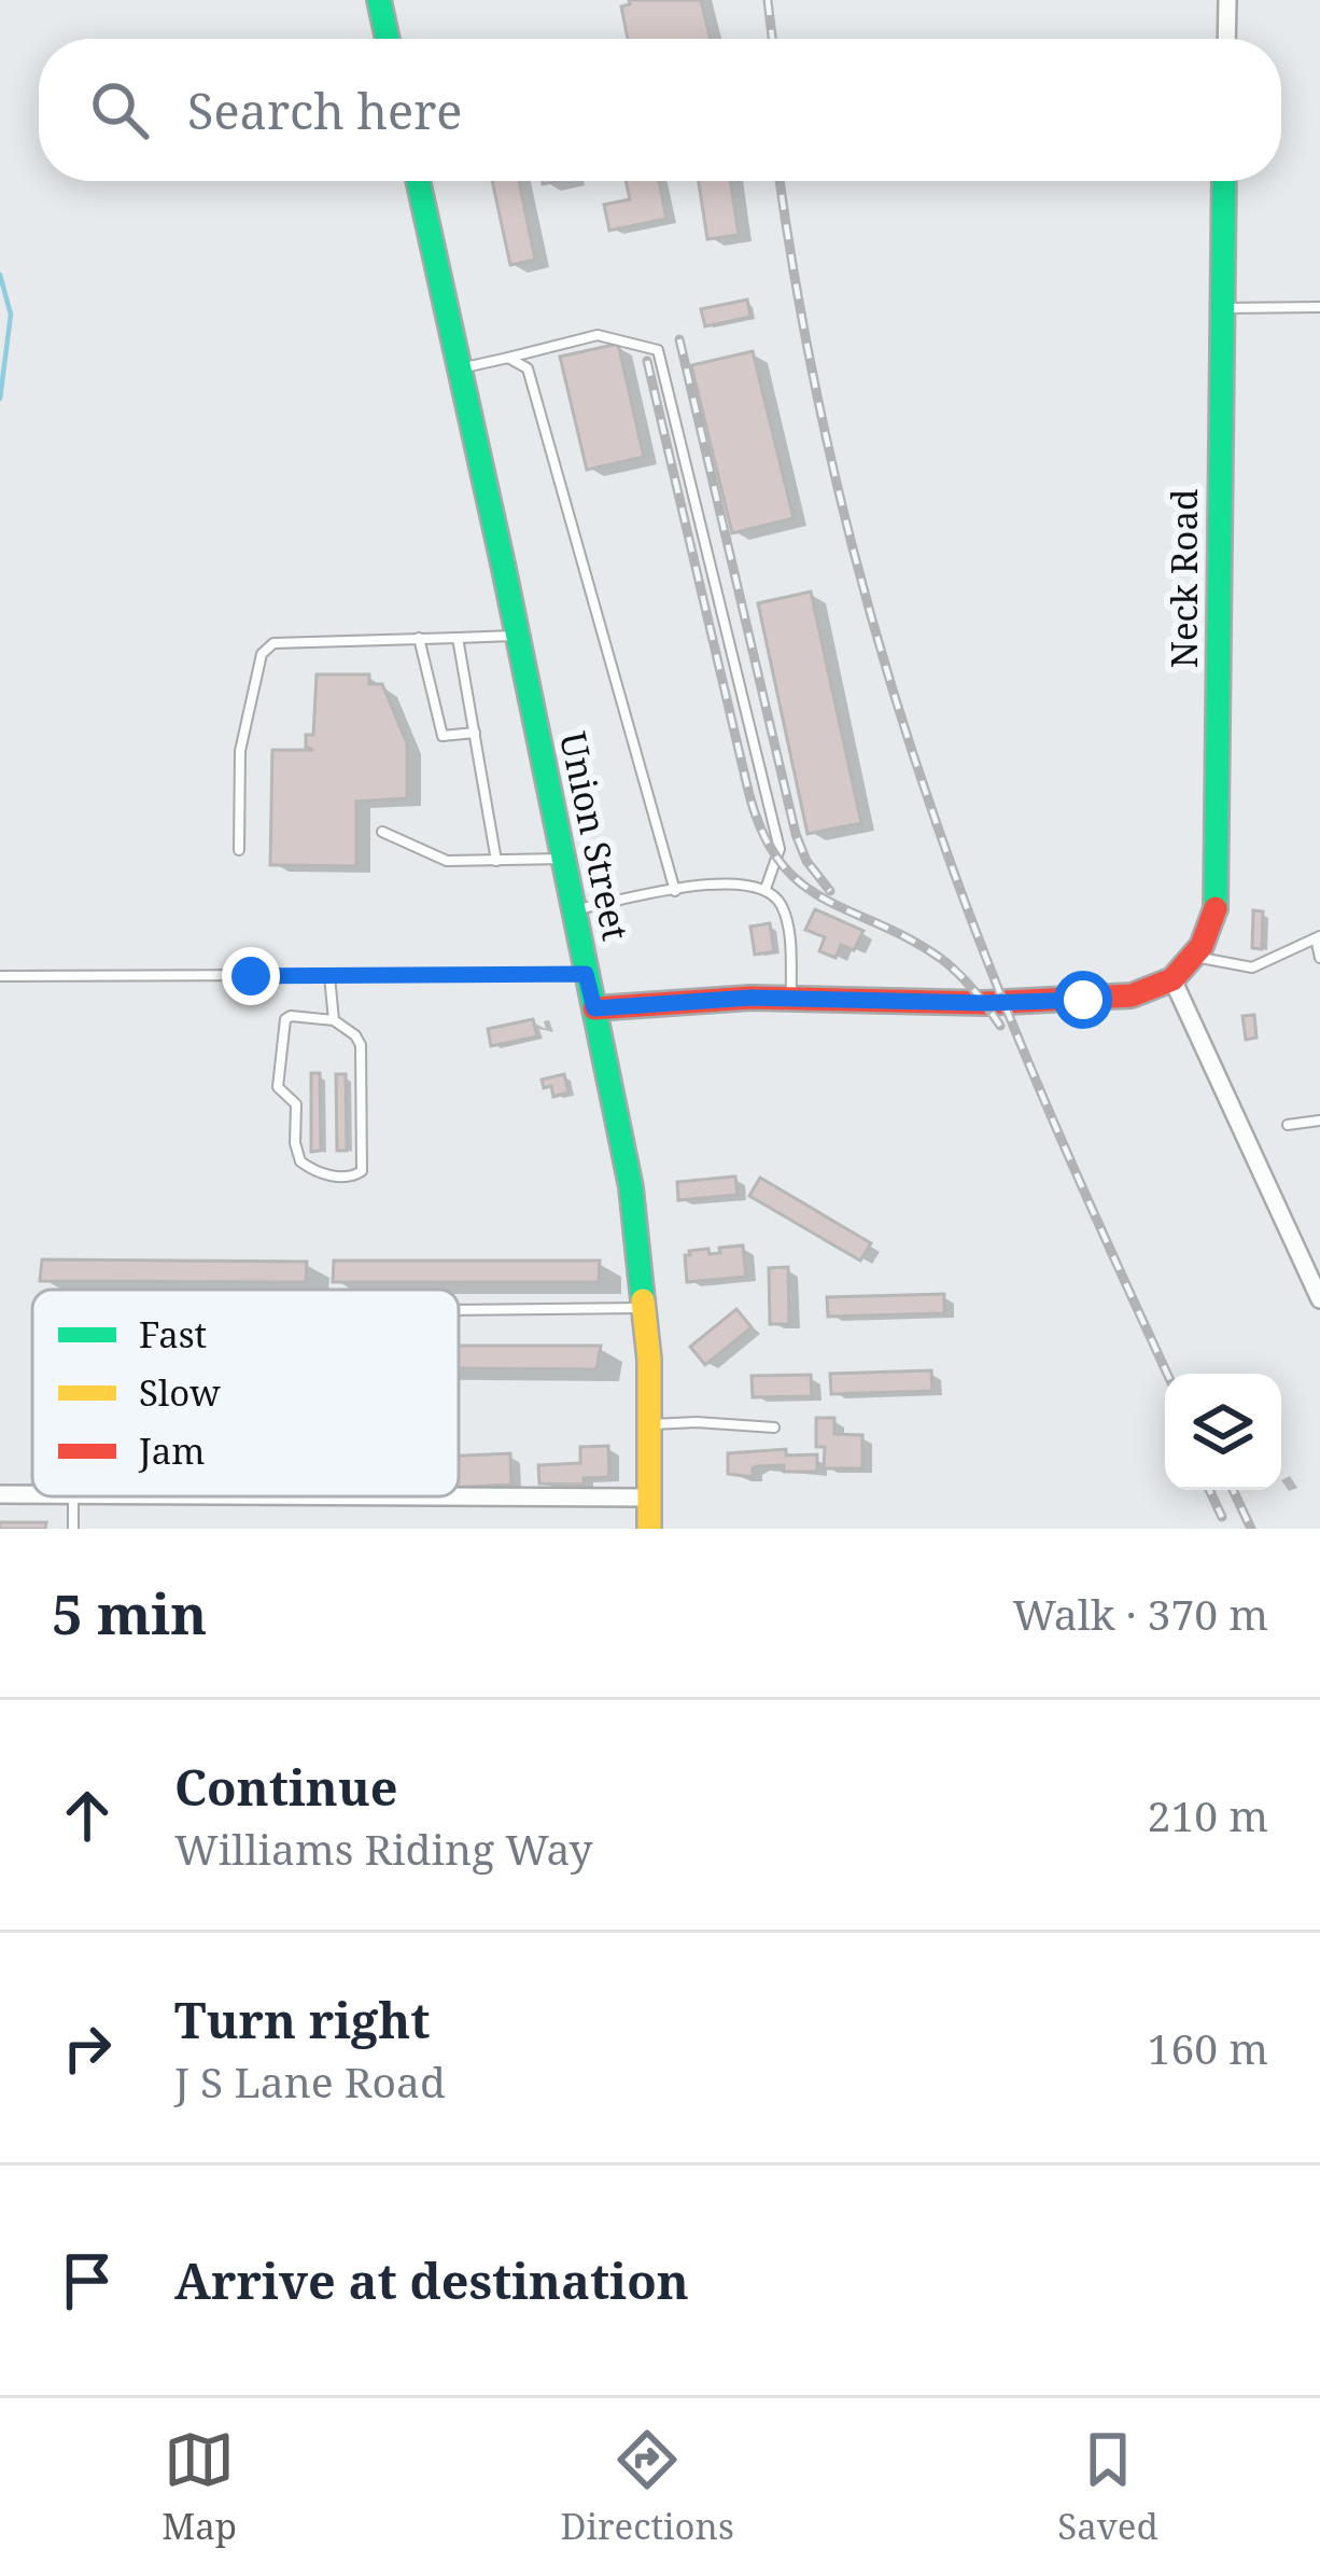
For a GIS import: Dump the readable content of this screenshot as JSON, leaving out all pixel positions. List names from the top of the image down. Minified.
{"streets":{"main road":["Neck Road","Union Street"]},"legend":["Fast","Slow","Jam"],"page":{"search":"Search here","heading":["5 min","Walk · 370 m"],"list":[["Continue","Williams Riding Way","210 m"],["Turn right","J S Lane Road","160 m"],"Arrive at destination"],"nav":["Map","Directions","Saved"]}}
